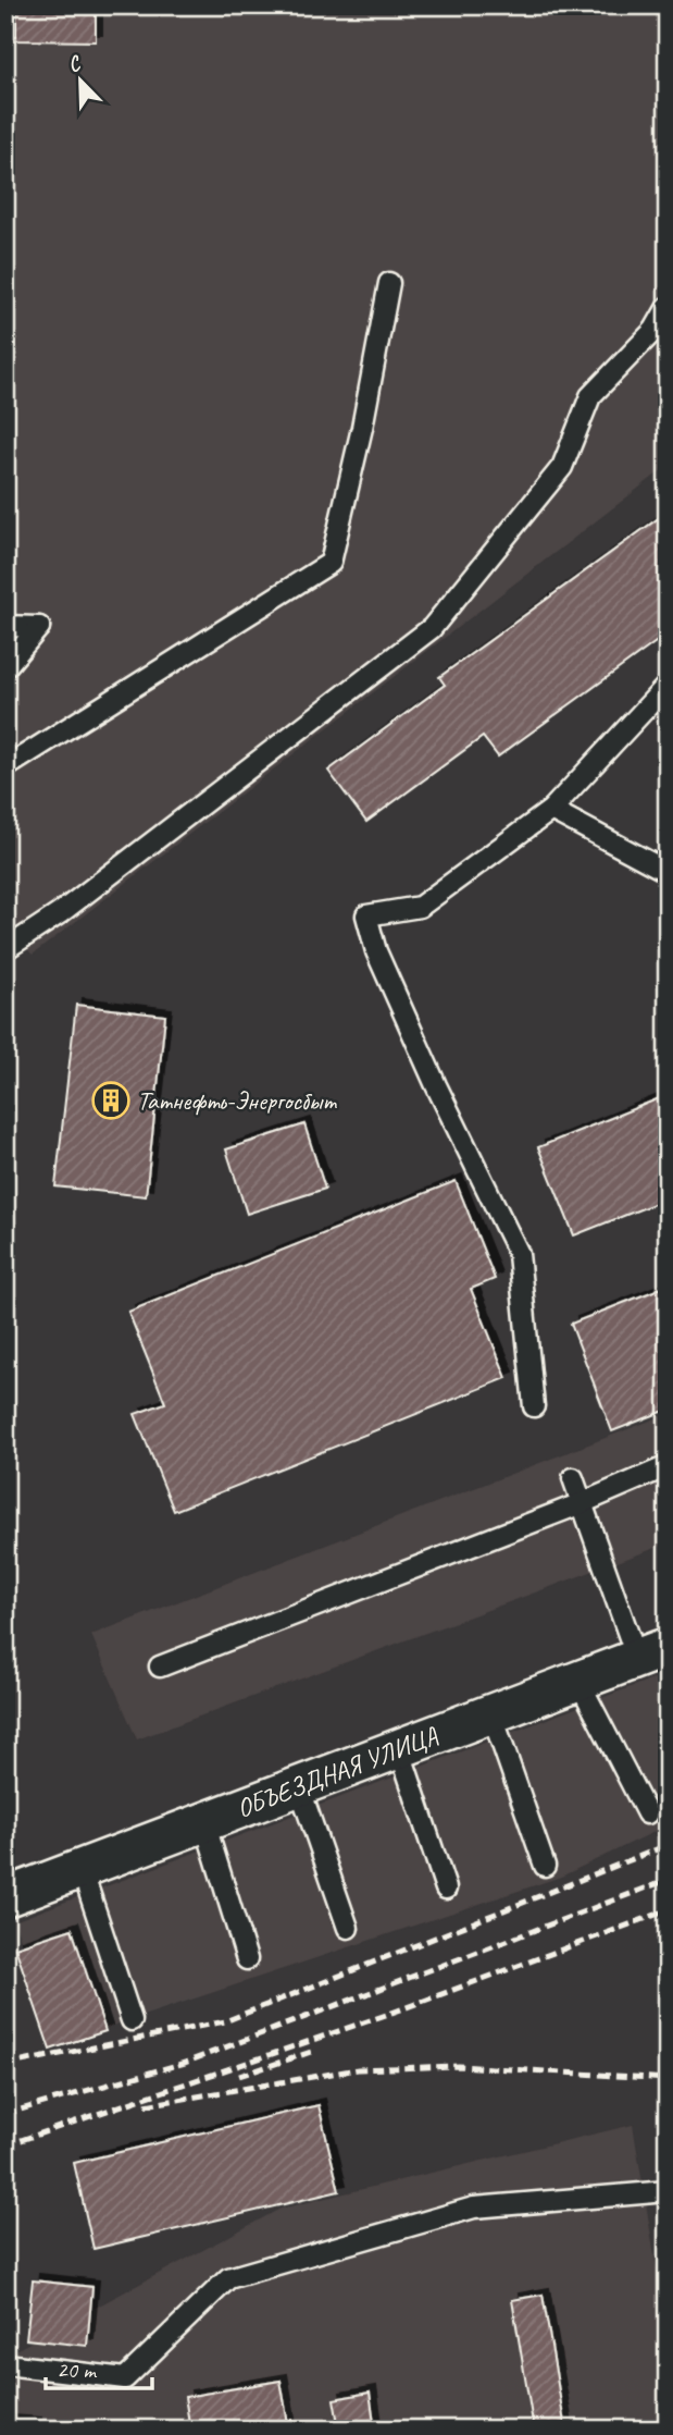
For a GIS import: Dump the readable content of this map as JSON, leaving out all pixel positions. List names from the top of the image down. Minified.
{"streets":{"street":["ОБЪЕЗДНАЯ УЛИЦА"]},"places":{"building":["Татнефть-Энергосбыт"]},"scale_bar":"20 m","north":"top left"}
